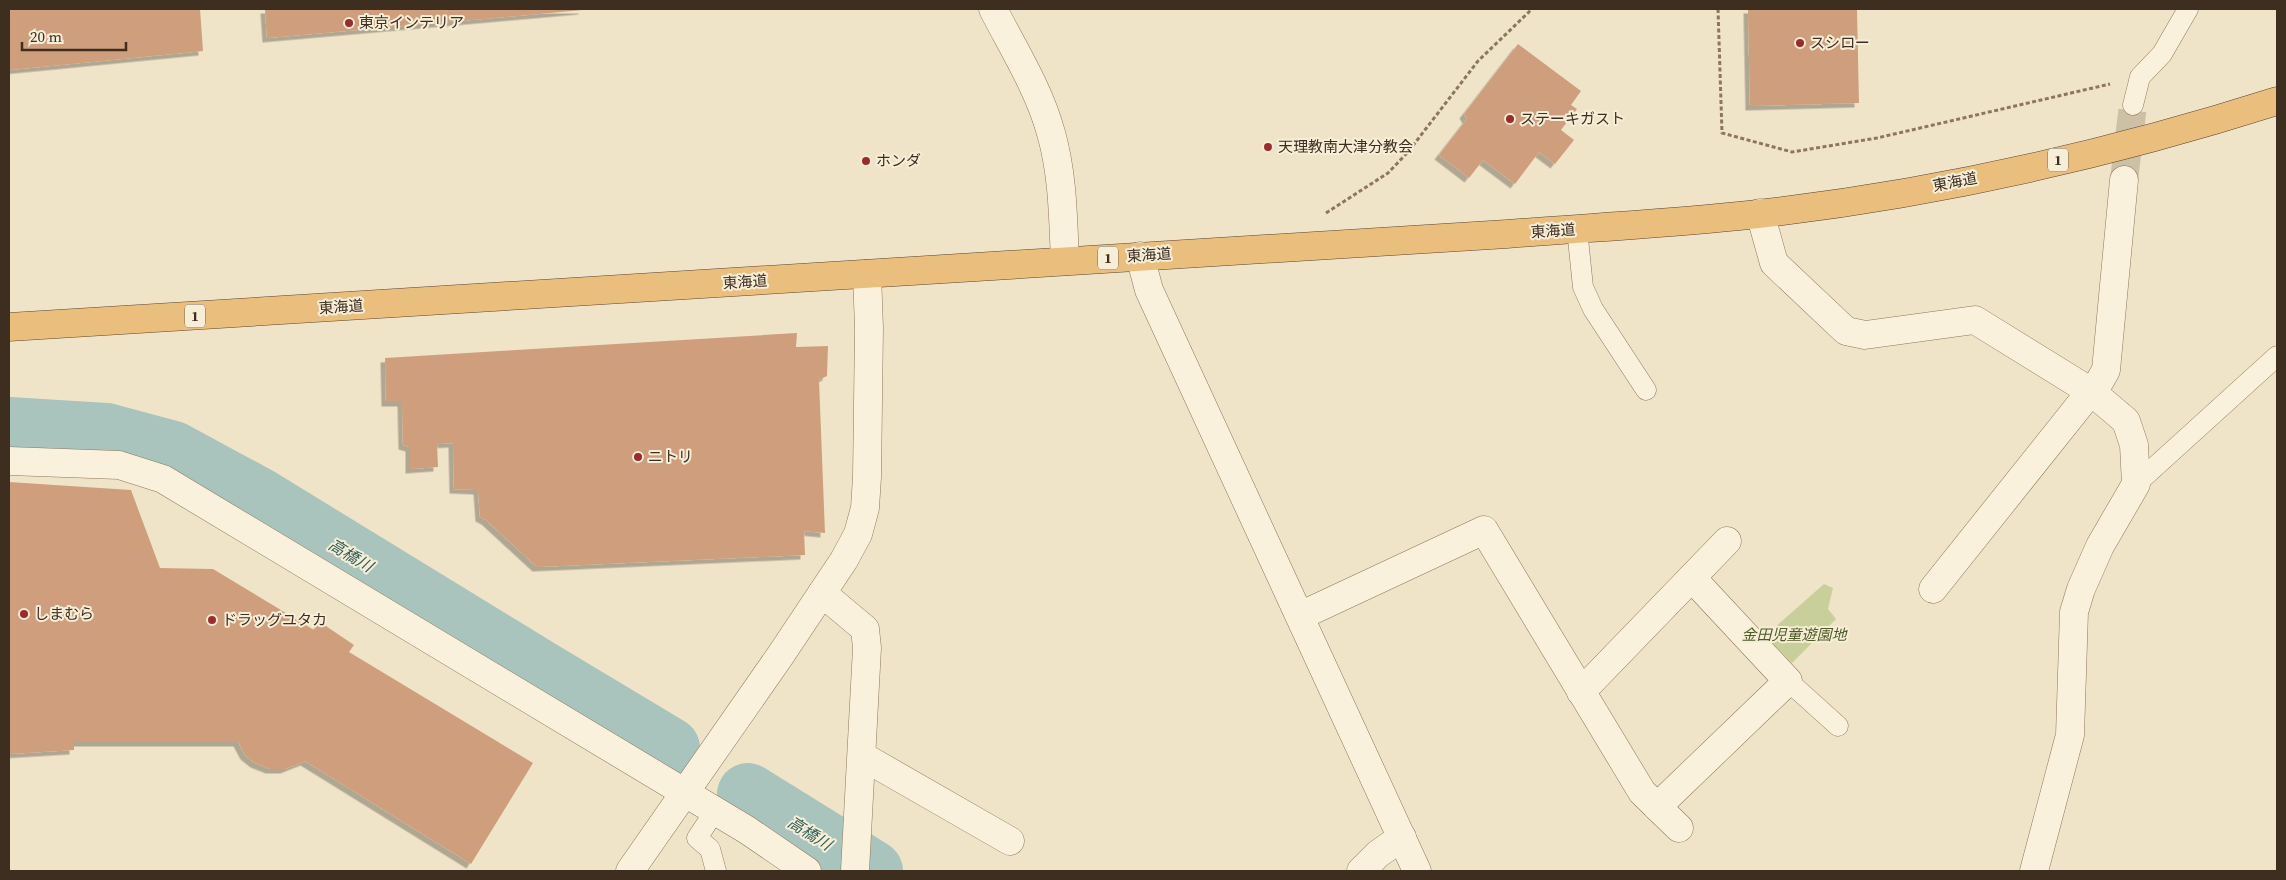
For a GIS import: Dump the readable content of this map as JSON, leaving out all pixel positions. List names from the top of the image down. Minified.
{"streets":{"highway":["1","東海道"]},"water":["高橋川"],"parks":["金田児童遊園地"],"places":["東京インテリア","スシロー","ステーキガスト","天理教南大津分教会","ホンダ","ニトリ","しまむら","ドラッグユタカ"],"scale_bar":"20 m"}
